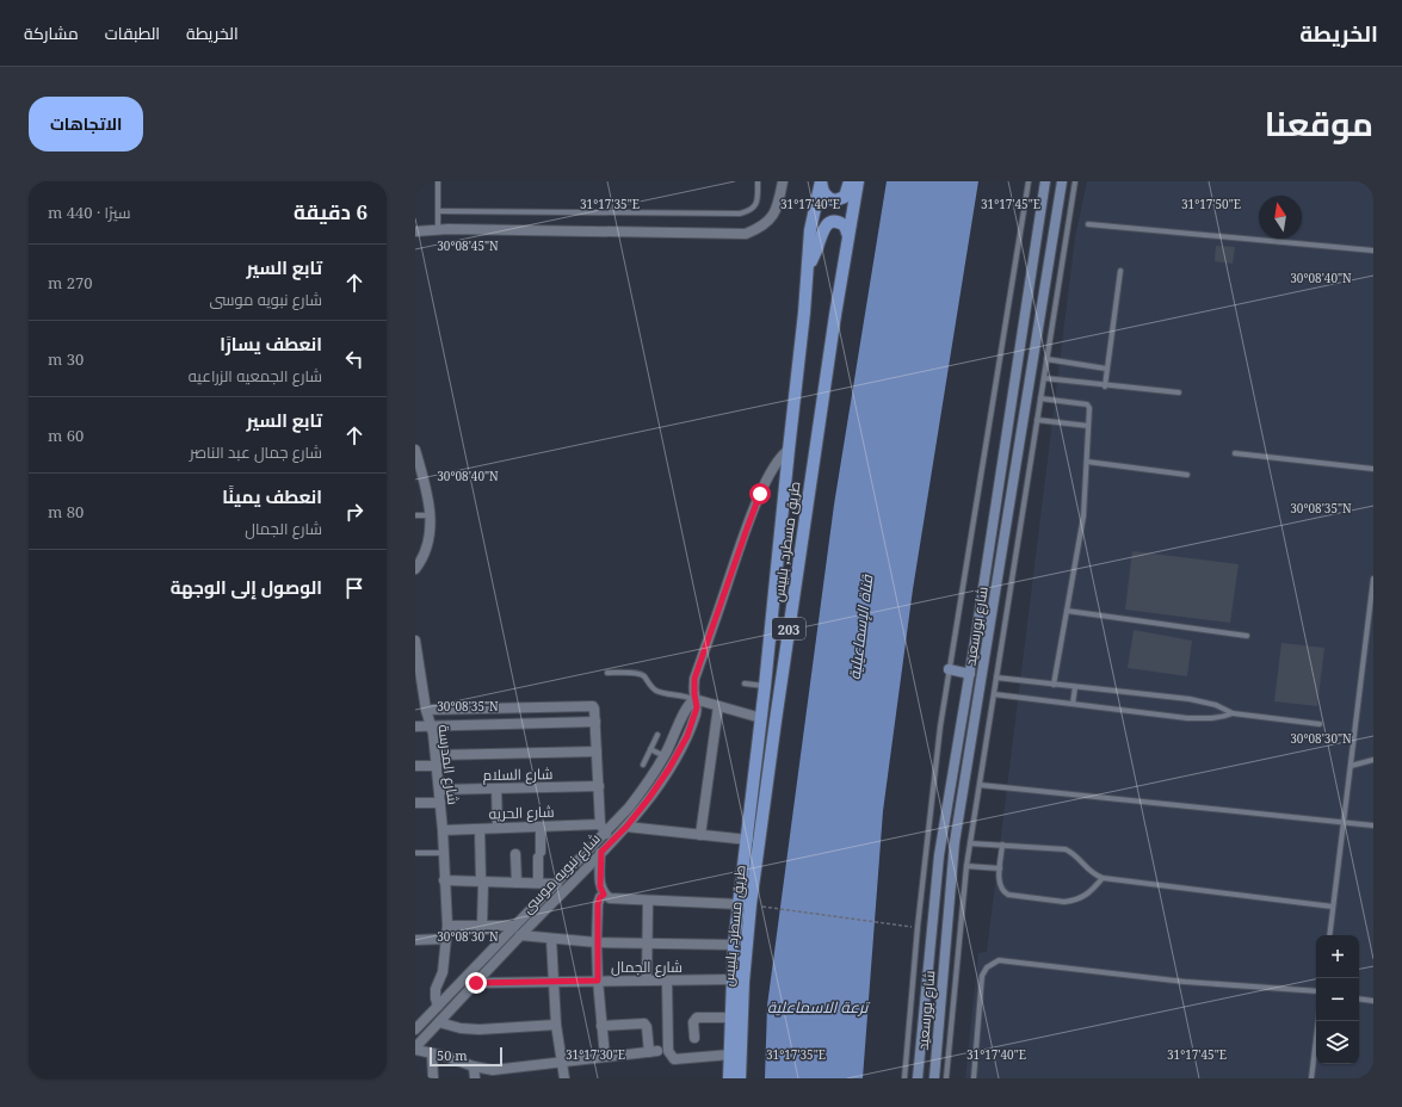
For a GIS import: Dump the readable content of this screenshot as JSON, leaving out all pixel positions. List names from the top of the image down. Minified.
{"streets":{"main road":["طريق مسطرد, بلبيس","شارع بورسعيد","203"],"street":["شارع المدرسة","شارع السلام","شارع الحريه","شارع نبويه موسى","شارع الجمال"]},"crossings":[["طريق مسطرد, بلبيس","شارع نبويه موسى"],["طريق مسطرد, بلبيس","شارع الجمال"],["شارع المدرسة","شارع السلام"],["شارع المدرسة","شارع الحريه"],["شارع المدرسة","شارع نبويه موسى"],["شارع الحريه","شارع نبويه موسى"],["شارع نبويه موسى","شارع الجمال"]],"water":["قناة الإسماعيلية","ترعة الاسماعلية"],"scale_bar":"50 m","north":"top","page":{"header":"الخريطة","nav":["الخريطة","الطبقات","مشاركة"],"title":"موقعنا","buttons":"الاتجاهات","heading":["6 دقيقة","سيرًا · 440 m"],"list":[["تابع السير","شارع نبويه موسى","270 m"],["انعطف يسارًا","شارع الجمعيه الزراعيه","30 m"],["تابع السير","شارع جمال عبد الناصر","60 m"],["انعطف يمينًا","شارع الجمال","80 m"],"الوصول إلى الوجهة"],"map_buttons":["+","−"],"scale":"50 m"},"coordinates":["31°17'35\"E","31°17'40\"E","31°17'45\"E","31°17'50\"E","30°08'45\"N","30°08'40\"N","30°08'35\"N","30°08'30\"N","31°17'30\"E"]}
